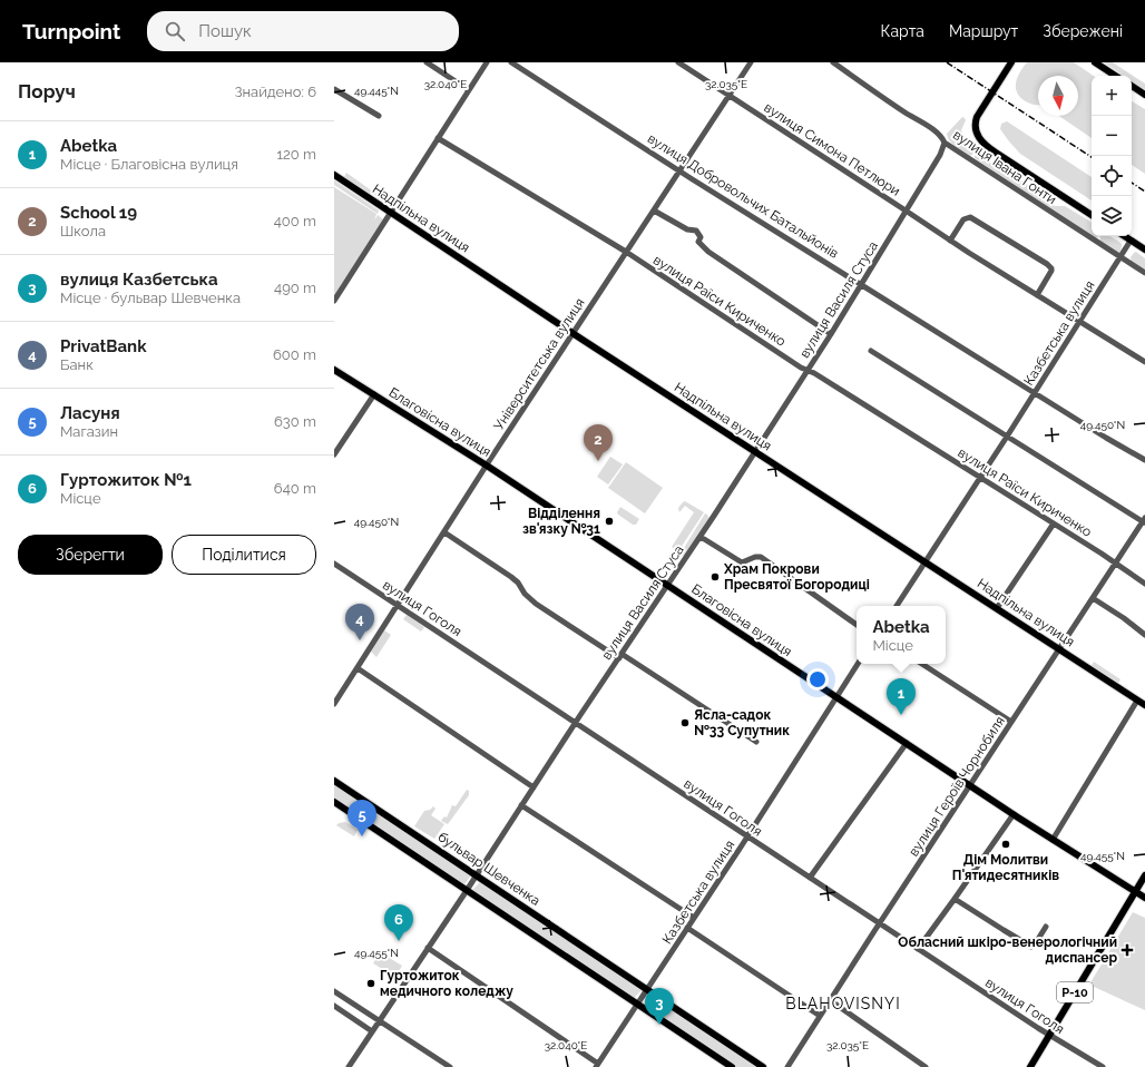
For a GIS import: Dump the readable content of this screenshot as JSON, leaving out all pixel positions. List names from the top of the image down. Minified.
{"streets":{"main road":["Надпільна вулиця","Благовісна вулиця","бульвар Шевченка","Р-10"],"street":["вулиця Симона Петлюри","вулиця Івана Гонти","вулиця Добровольчих Батальйонів","вулиця Василя Стуса","вулиця Раїси Кириченко","Казбетська вулиця","Університетська вулиця","вулиця Гоголя","вулиця Героїв Чорнобиля"]},"crossings":[["вулиця Симона Петлюри","вулиця Василя Стуса"],["вулиця Симона Петлюри","Казбетська вулиця"],["вулиця Симона Петлюри","Університетська вулиця"],["вулиця Івана Гонти","вулиця Василя Стуса"],["вулиця Івана Гонти","Казбетська вулиця"],["вулиця Добровольчих Батальйонів","вулиця Василя Стуса"],["вулиця Добровольчих Батальйонів","Казбетська вулиця"],["вулиця Добровольчих Батальйонів","Університетська вулиця"],["Надпільна вулиця","вулиця Василя Стуса"],["Надпільна вулиця","Казбетська вулиця"],["Надпільна вулиця","Університетська вулиця"],["Надпільна вулиця","вулиця Героїв Чорнобиля"],["вулиця Василя Стуса","вулиця Раїси Кириченко"],["вулиця Василя Стуса","Благовісна вулиця"],["вулиця Василя Стуса","вулиця Гоголя"],["вулиця Василя Стуса","бульвар Шевченка"],["вулиця Раїси Кириченко","Казбетська вулиця"],["вулиця Раїси Кириченко","Університетська вулиця"],["вулиця Раїси Кириченко","вулиця Героїв Чорнобиля"],["Казбетська вулиця","Благовісна вулиця"],["Казбетська вулиця","вулиця Гоголя"],["Казбетська вулиця","бульвар Шевченка"],["Університетська вулиця","Благовісна вулиця"],["Університетська вулиця","вулиця Гоголя"],["Благовісна вулиця","вулиця Героїв Чорнобиля"],["Благовісна вулиця","Р-10"],["вулиця Гоголя","вулиця Героїв Чорнобиля"],["вулиця Гоголя","Р-10"]],"districts":["BLAHOVISNYI"],"places":{"other":["Відділення зв'язку №31","Храм Покрови Пресвятої Богородиці","Ясла-садок №33 Супутник","Дім Молитви П'ятидесятників","Гуртожиток медичного коледжу"],"health":["Обласний шкіро-венерологічний диспансер"]},"north":"bottom","page":{"header":"Turnpoint","search":"Пошук","nav":["Карта","Маршрут","Збережені"],"heading":["Поруч","Знайдено: 6"],"map_buttons":["+","−"],"list":[{"mark":"1","name":"Abetka","note":"Місце · Благовісна вулиця","value":"120 m"},{"mark":"2","name":"School 19","note":"Школа","value":"400 m"},{"mark":"3","name":"вулиця Казбетська","note":"Місце · бульвар Шевченка","value":"490 m"},{"mark":"4","name":"PrivatBank","note":"Банк","value":"600 m"},{"mark":"5","name":"Ласуня","note":"Магазин","value":"630 m"},{"mark":"6","name":"Гуртожиток №1","note":"Місце","value":"640 m"}],"pins":["2","4","1","5","6","3"],"buttons":["Зберегти","Поділитися"],"popup":["Abetka","Місце"]},"coordinates":["32.040°E","32.035°E","49.445°N","49.450°N","49.455°N"]}
